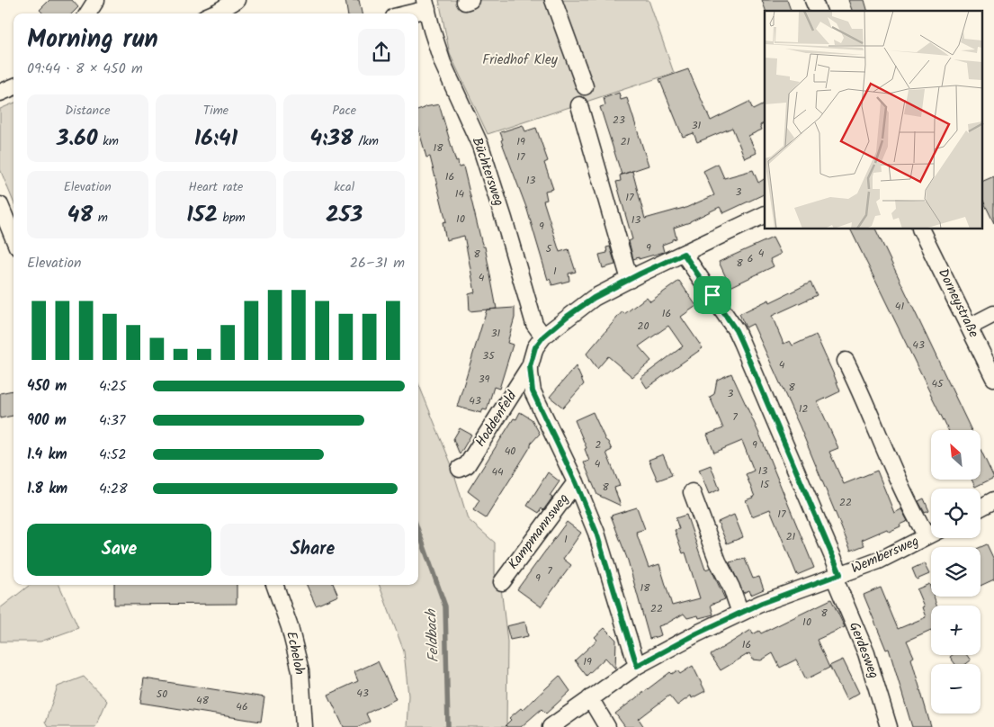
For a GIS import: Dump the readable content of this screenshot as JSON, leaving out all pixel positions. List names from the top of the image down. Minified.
{"streets":{"street":["Büchtersweg","Dorneystraße","Hoddenfeld","Kampmannsweg","Wembersweg","Gerdesweg","Echeloh"]},"crossings":[["Büchtersweg","Kampmannsweg"],["Hoddenfeld","Kampmannsweg"],["Kampmannsweg","Wembersweg"],["Wembersweg","Gerdesweg"]],"water":["Feldbach"],"parks":["Friedhof Kley"],"house_numbers":["23","31","19","21","18","17","16","13","3","14","17","10","13","9","9","5","4","8","6","8","1","4","41","16","20","31","43","35","4","39","45","8","3","43","12","7","2","9","40","4","13","44","15","8","22","17","21","1","7","9","18","22","8","10","16","19","43","50","48","46"],"north":"top left","page":{"heading":["Morning run","09:44 · 8 × 450 m"],"stats":[["Distance","3.60 km"],["Time","16:41"],["Pace","4:38 /km"],["Elevation","48 m"],["Heart rate","152 bpm"],["kcal","253"]],"chart":["Elevation","26–31 m"],"list":[{"name":"450 m","note":"4:25"},{"name":"900 m","note":"4:37"},{"name":"1.4 km","note":"4:52"},{"name":"1.8 km","note":"4:28"}],"map_buttons":["+","−"],"buttons":["Save","Share"]}}
